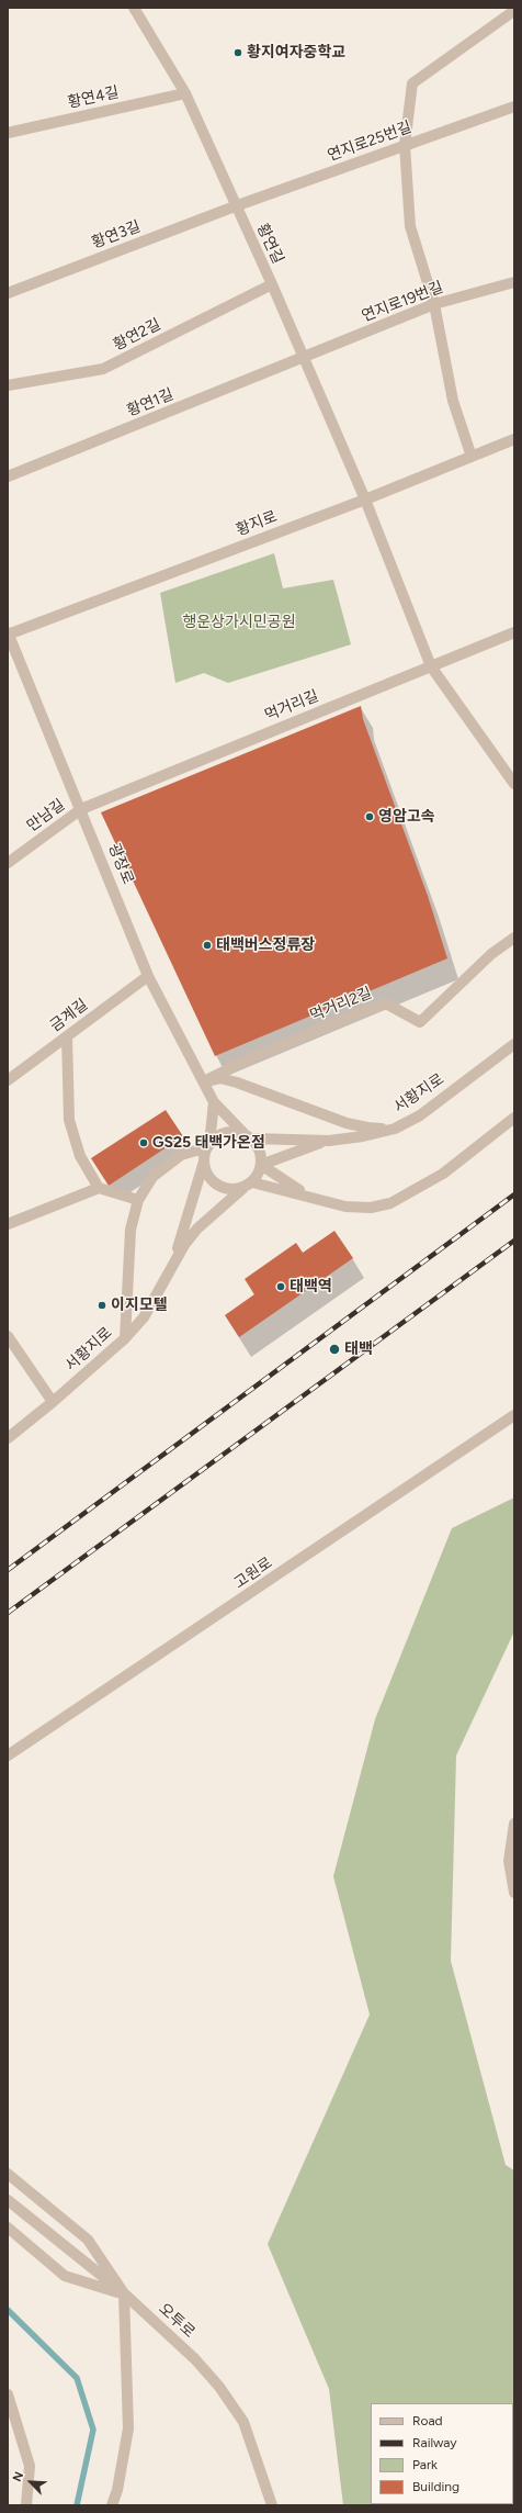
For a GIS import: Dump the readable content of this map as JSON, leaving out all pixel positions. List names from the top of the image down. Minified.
{"streets":{"street":["황연4길","연지로25번길","황연3길","황연길","연지로19번길","황연2길","황연1길","황지로","먹거리길","만남길","광장로","먹거리2길","금계길","서황지로","고원로","오투로"]},"crossings":[["황연4길","황연길"],["연지로25번길","황연3길"],["연지로25번길","황연길"],["황연3길","황연길"],["황연길","연지로19번길"],["황연길","황연2길"],["황연길","황연1길"],["황연길","황지로"],["황연길","먹거리길"],["연지로19번길","황연1길"],["황지로","광장로"],["먹거리길","만남길"],["먹거리길","광장로"],["만남길","광장로"],["광장로","먹거리2길"],["광장로","금계길"]],"parks":["행운상가시민공원"],"places":["황지여자중학교","영암고속","태백버스정류장","GS25 태백가온점","태백역","이지모텔","태백"],"legend":["Road","Railway","Park","Building"],"north":"top left"}
